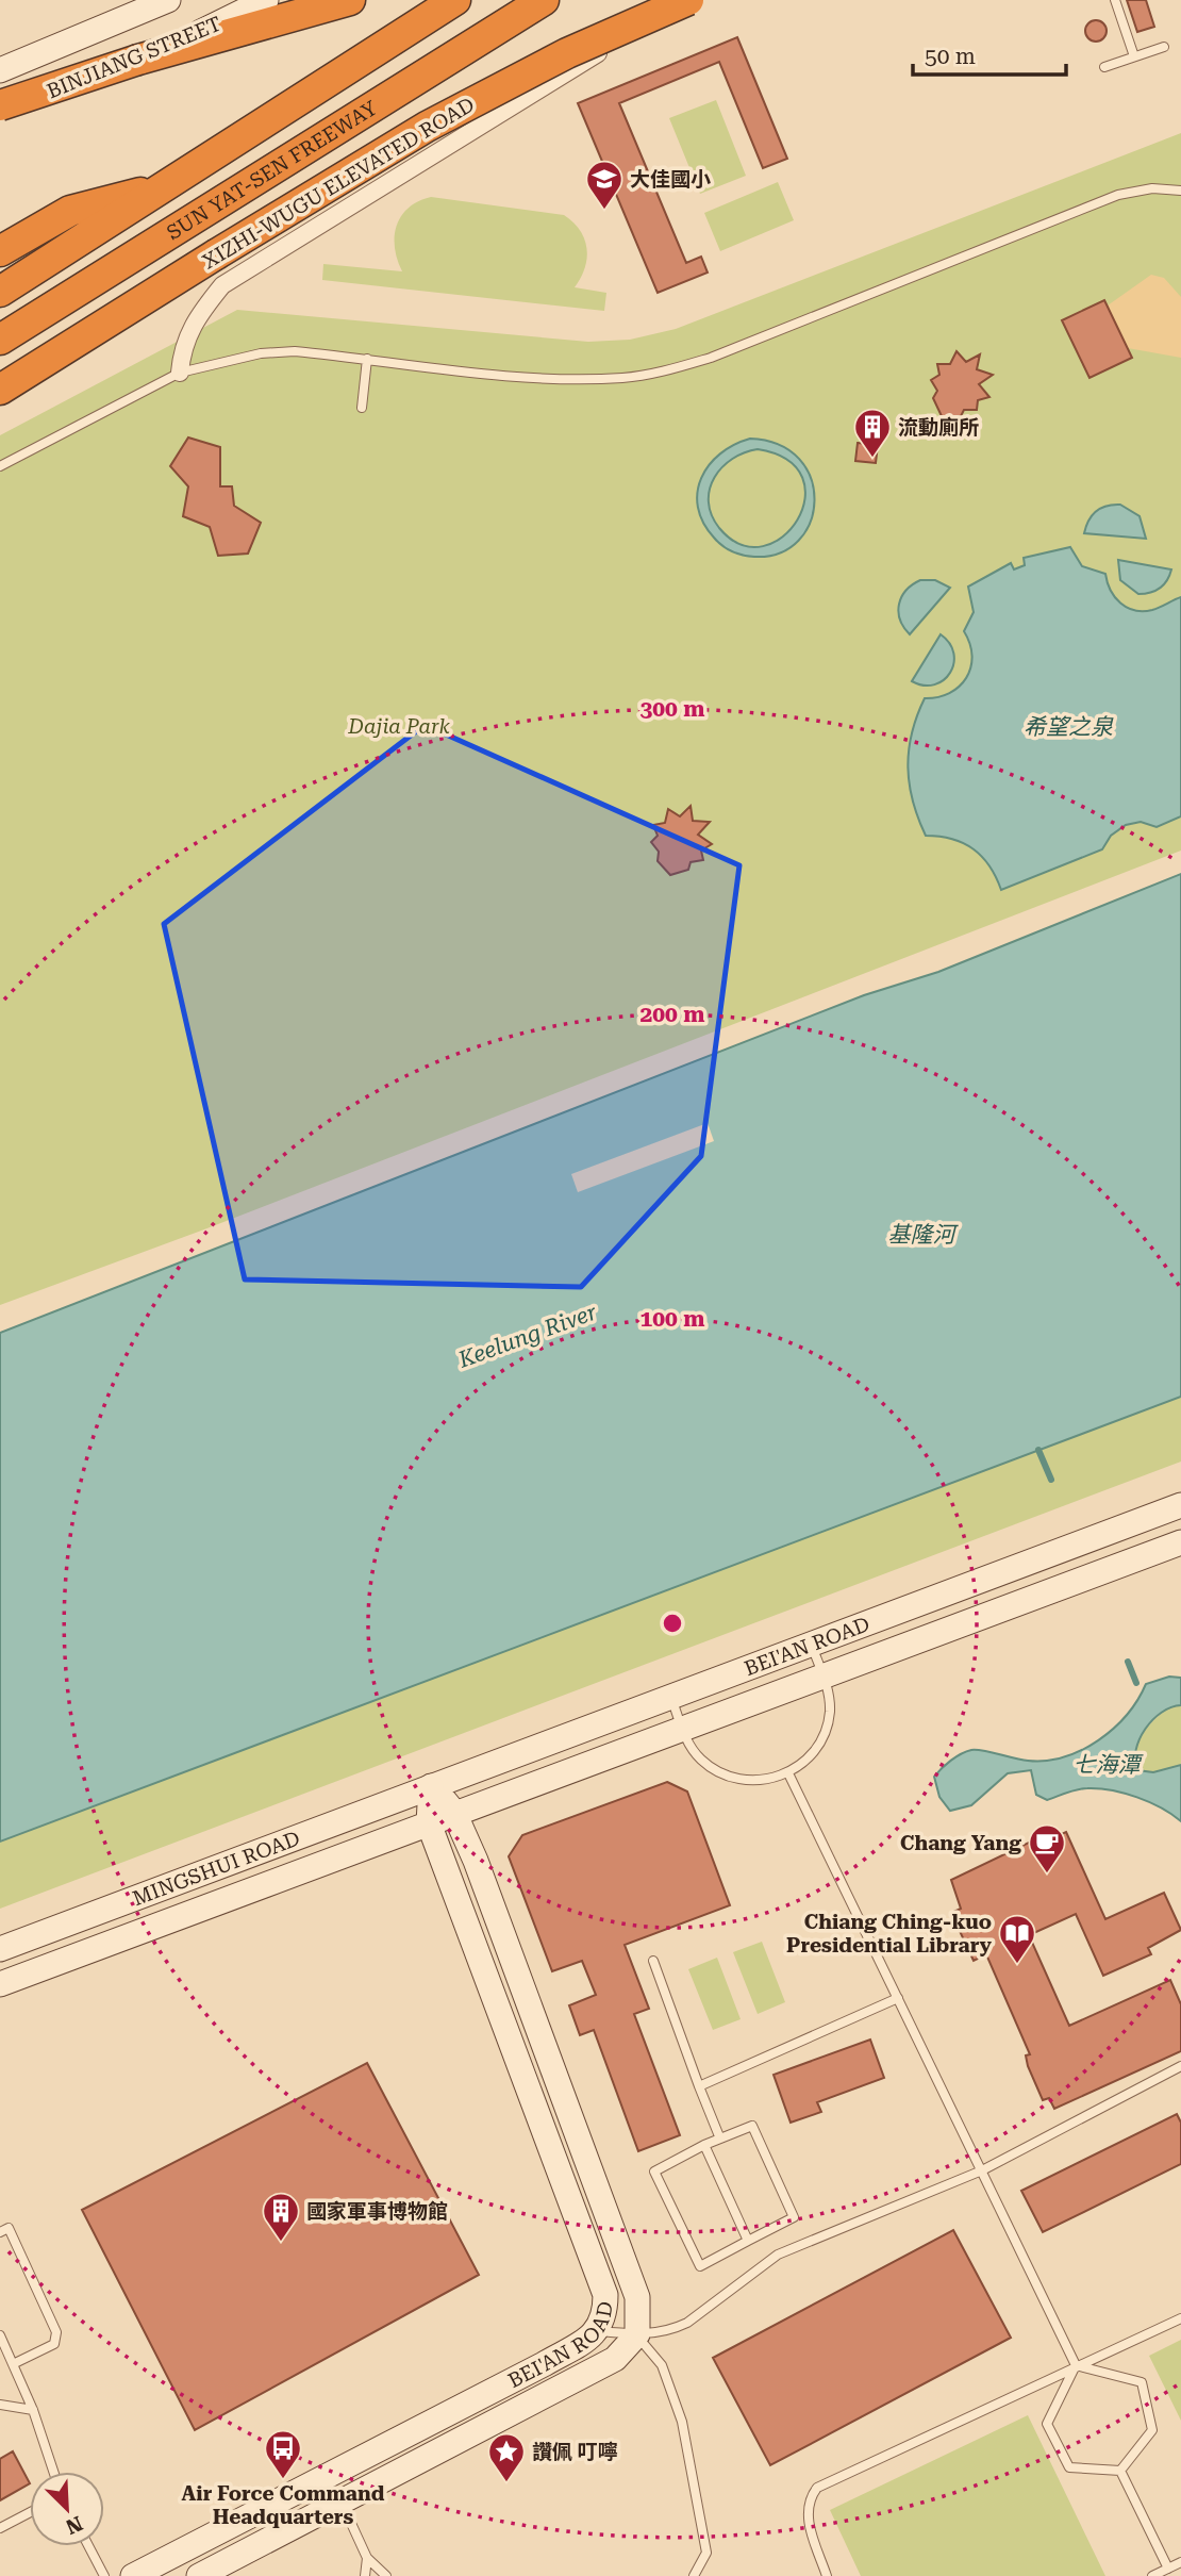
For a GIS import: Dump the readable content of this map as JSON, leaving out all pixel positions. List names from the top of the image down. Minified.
{"streets":{"highway":["SUN YAT-SEN FREEWAY","XIZHI-WUGU ELEVATED ROAD"],"main road":["BINJIANG STREET","BEI'AN ROAD","MINGSHUI ROAD"]},"crossings":[["BEI'AN ROAD","MINGSHUI ROAD"]],"water":["希望之泉","基隆河","Keelung River","七海潭"],"parks":["Dajia Park"],"places":{"school or university":["大佳國小"],"building":["流動廁所","國家軍事博物館"],"cafe":["Chang Yang"],"library":["Chiang Ching-kuo Presidential Library"],"bus stop":["Air Force Command Headquarters"],"place":["讚佩 叮嚀"]},"scale_bar":"50 m","north":"bottom right","rings":["300 m","200 m","100 m"]}
